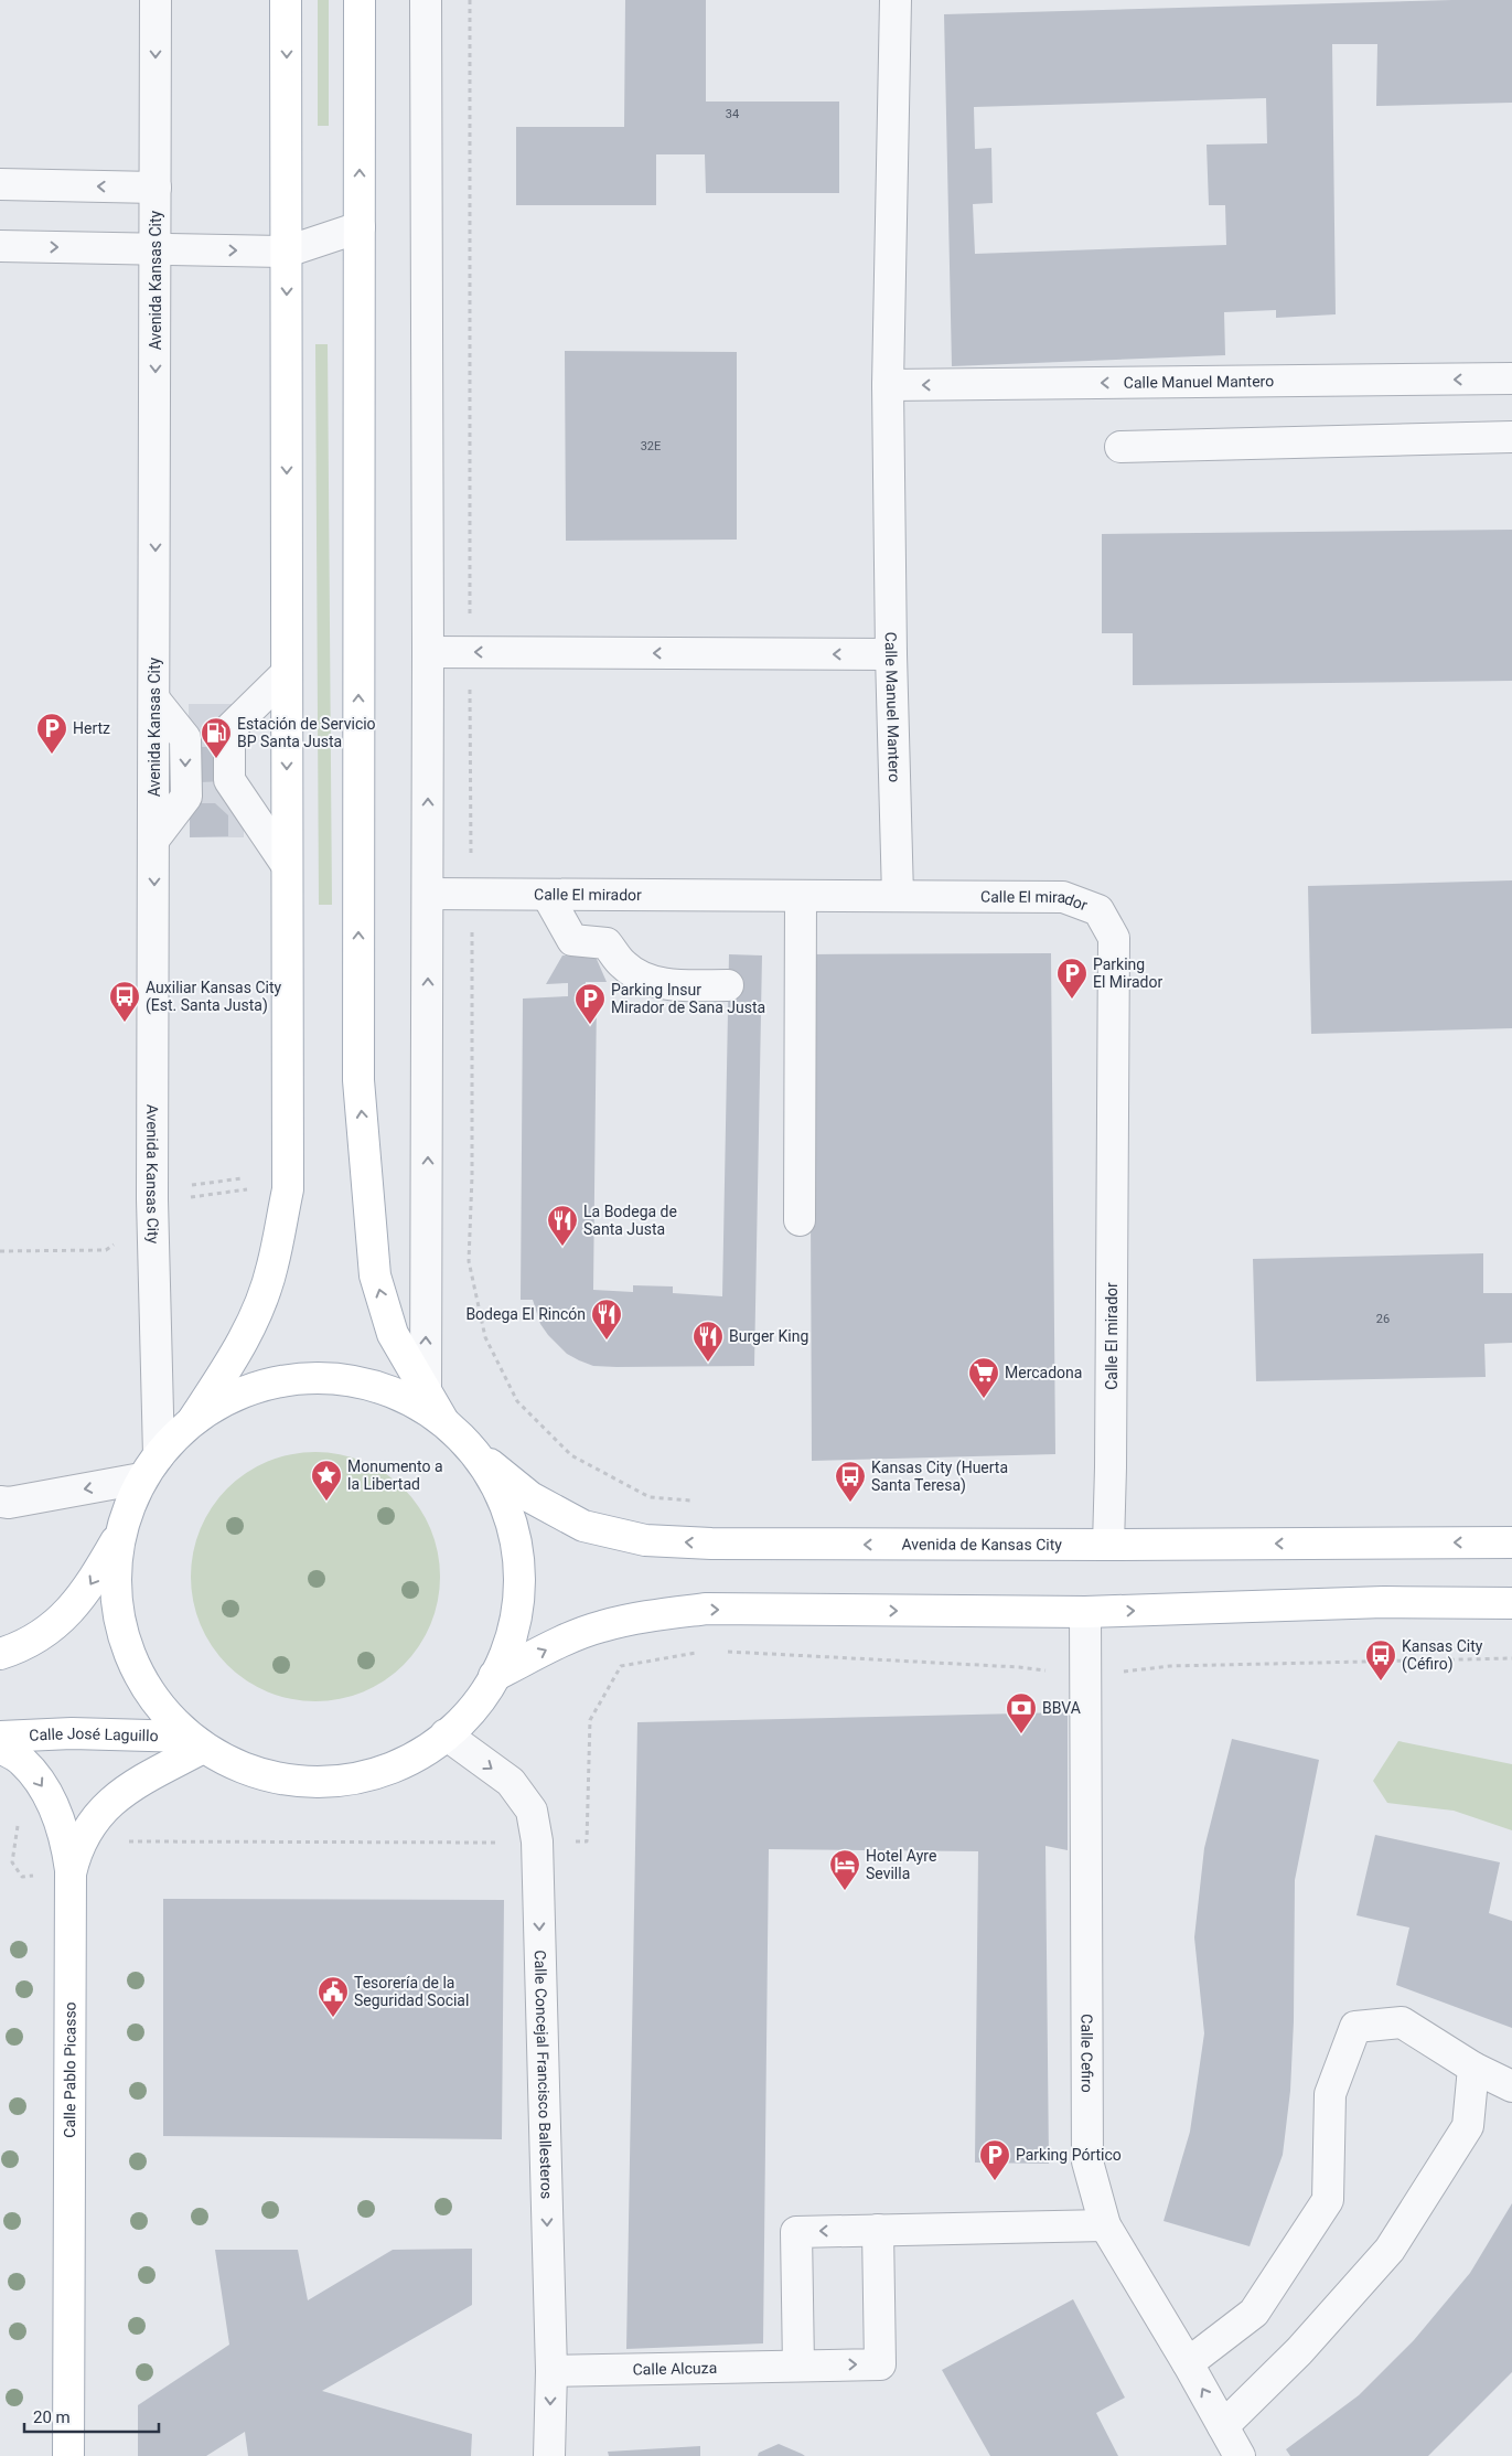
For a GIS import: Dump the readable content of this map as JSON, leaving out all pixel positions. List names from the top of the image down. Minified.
{"streets":{"main road":["Avenida de Kansas City","Calle José Laguillo","Calle Pablo Picasso"],"street":["Avenida Kansas City","Calle Manuel Mantero","Calle El mirador","Calle Cefiro","Calle Concejal Francisco Ballesteros","Calle Alcuza"]},"crossings":[["Calle Manuel Mantero","Calle El mirador"],["Calle El mirador","Avenida de Kansas City"],["Calle José Laguillo","Calle Pablo Picasso"],["Calle Concejal Francisco Ballesteros","Calle Alcuza"]],"one_way":["Calle Concejal Francisco Ballesteros"],"places":{"parking":["Hertz","Parking El Mirador","Parking Insur Mirador de Sana Justa","Parking Pórtico"],"fuel station":["Estación de Servicio BP Santa Justa"],"bus stop":["Auxiliar Kansas City (Est. Santa Justa)","Kansas City (Huerta Santa Teresa)","Kansas City (Céfiro)"],"restaurant":["La Bodega de Santa Justa","Bodega El Rincón","Burger King"],"supermarket":["Mercadona"],"place":["Monumento a la Libertad"],"bank":["BBVA"],"hotel":["Hotel Ayre Sevilla"],"public building":["Tesorería de la Seguridad Social"]},"house_numbers":["34","32E","26"],"scale_bar":"20 m"}
